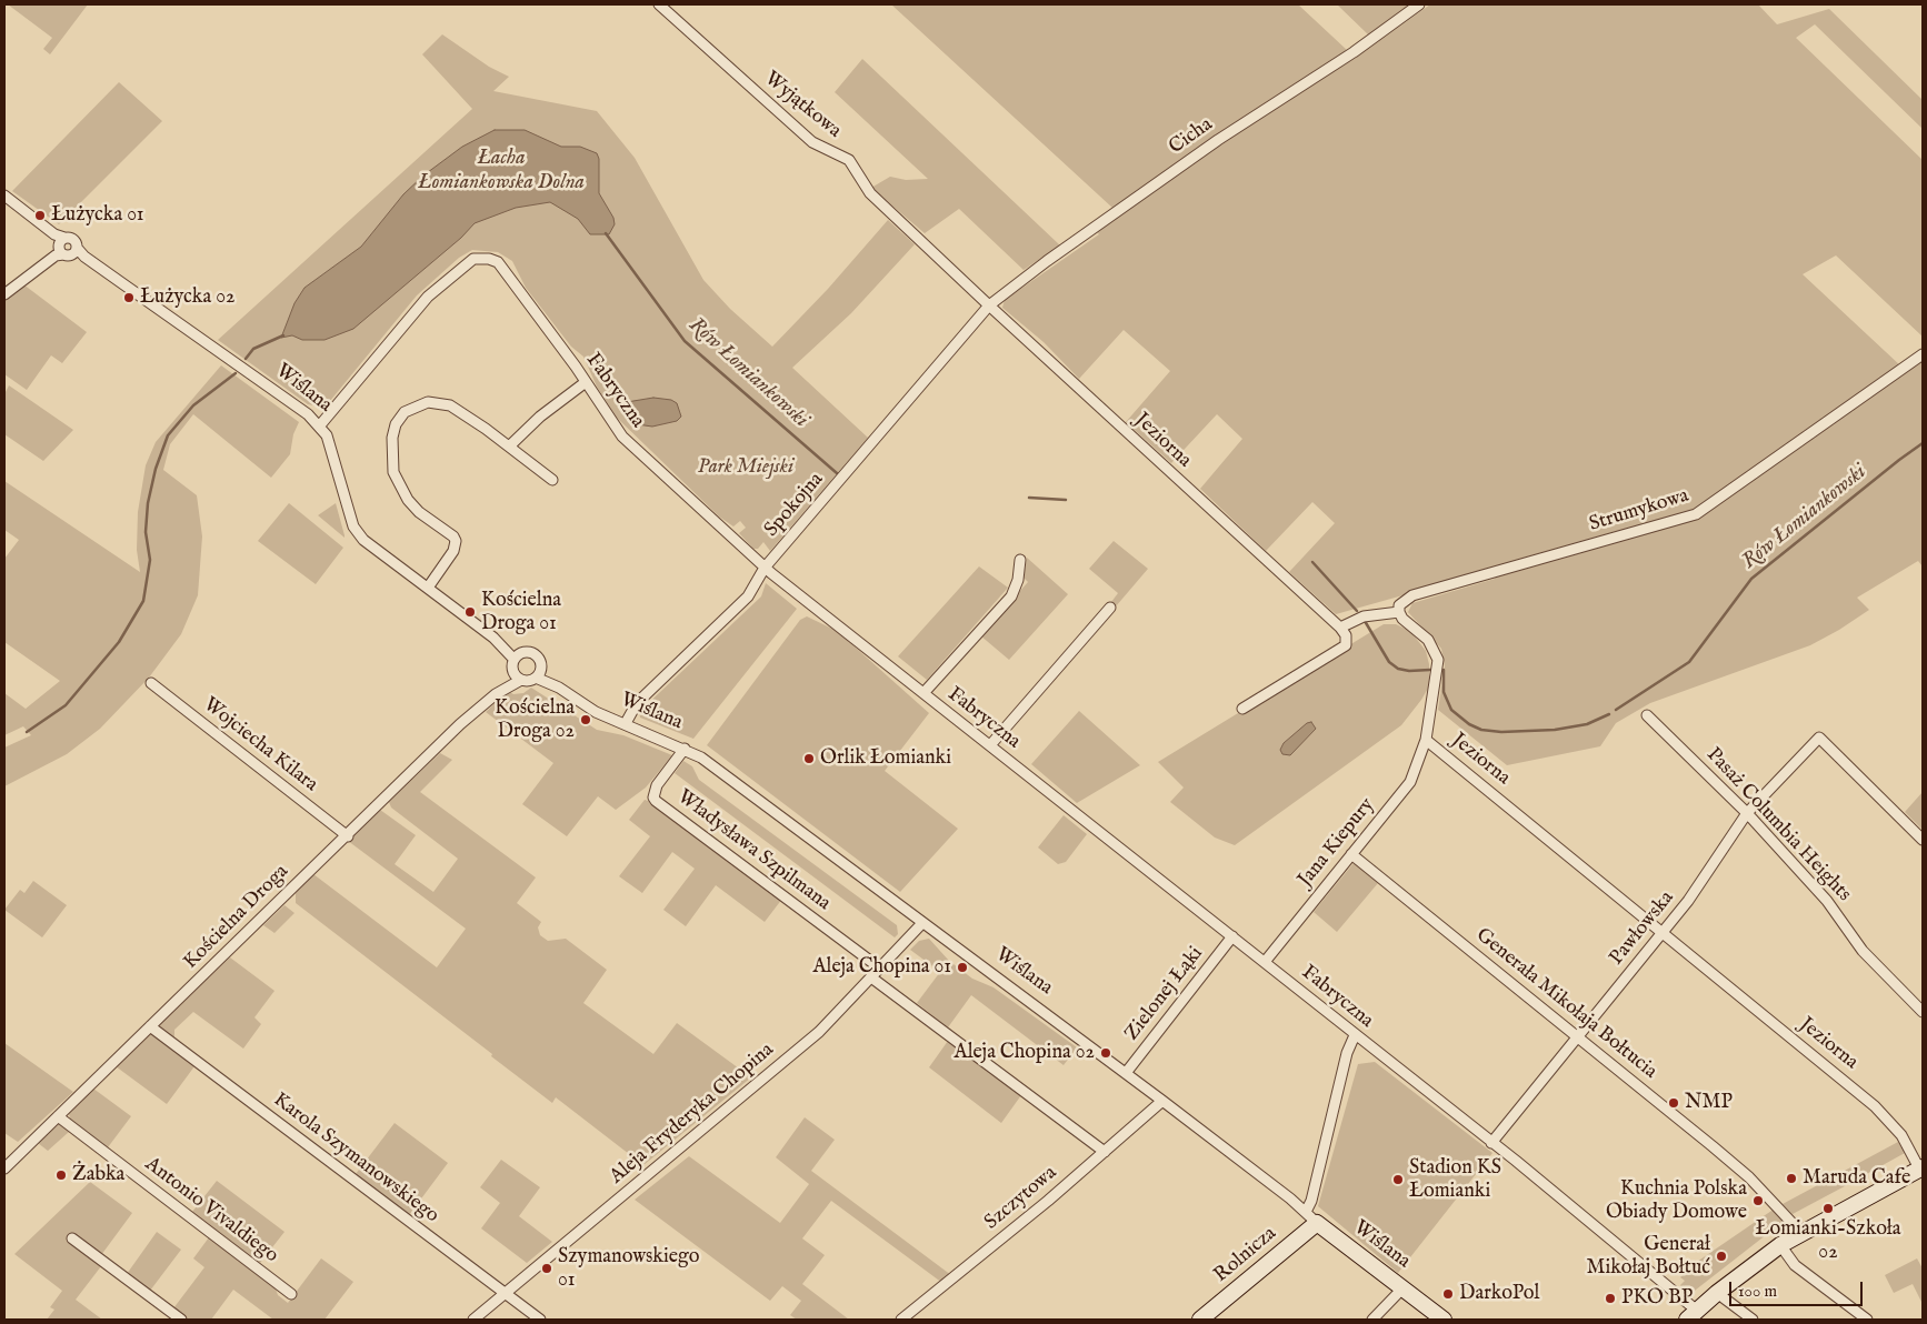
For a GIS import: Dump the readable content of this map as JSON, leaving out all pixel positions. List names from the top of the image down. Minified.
{"streets":{"street":["Wyjątkowa","Cicha","Wiślana","Fabryczna","Jeziorna","Spokojna","Strumykowa","Wojciecha Kilara","Pasaż Columbia Heights","Jana Kiepury","Władysława Szpilmana","Kościelna Droga","Pawłowska","Zielonej Łąki","Generała Mikołaja Bołtucia","Aleja Fryderyka Chopina","Karola Szymanowskiego","Szczytowa","Antonio Vivaldiego","Rolnicza"]},"crossings":[["Wyjątkowa","Cicha"],["Wyjątkowa","Jeziorna"],["Wyjątkowa","Spokojna"],["Cicha","Jeziorna"],["Cicha","Spokojna"],["Wiślana","Fabryczna"],["Wiślana","Spokojna"],["Wiślana","Władysława Szpilmana"],["Wiślana","Kościelna Droga"],["Wiślana","Zielonej Łąki"],["Wiślana","Aleja Fryderyka Chopina"],["Wiślana","Szczytowa"],["Wiślana","Rolnicza"],["Fabryczna","Spokojna"],["Fabryczna","Jana Kiepury"],["Fabryczna","Pawłowska"],["Fabryczna","Zielonej Łąki"],["Jeziorna","Spokojna"],["Jeziorna","Strumykowa"],["Jeziorna","Jana Kiepury"],["Jeziorna","Pawłowska"],["Wojciecha Kilara","Kościelna Droga"],["Pasaż Columbia Heights","Pawłowska"],["Jana Kiepury","Generała Mikołaja Bołtucia"],["Władysława Szpilmana","Aleja Fryderyka Chopina"],["Kościelna Droga","Karola Szymanowskiego"],["Kościelna Droga","Antonio Vivaldiego"],["Pawłowska","Generała Mikołaja Bołtucia"],["Aleja Fryderyka Chopina","Karola Szymanowskiego"]],"water":["Łacha Łomiankowska Dolna","Rów Łomiankowski"],"parks":["Park Miejski"],"places":["Łużycka 01","Łużycka 02","Kościelna Droga 01","Kościelna Droga 02","Orlik Łomianki","Aleja Chopina 01","Aleja Chopina 02","NMP","Żabka","Maruda Cafe","Stadion KS Łomianki","Kuchnia Polska Obiady Domowe","Łomianki-Szkoła 02","Generał Mikołaj Bołtuć","Szymanowskiego 01","DarkoPol","PKO BP"],"scale_bar":"100 m"}
